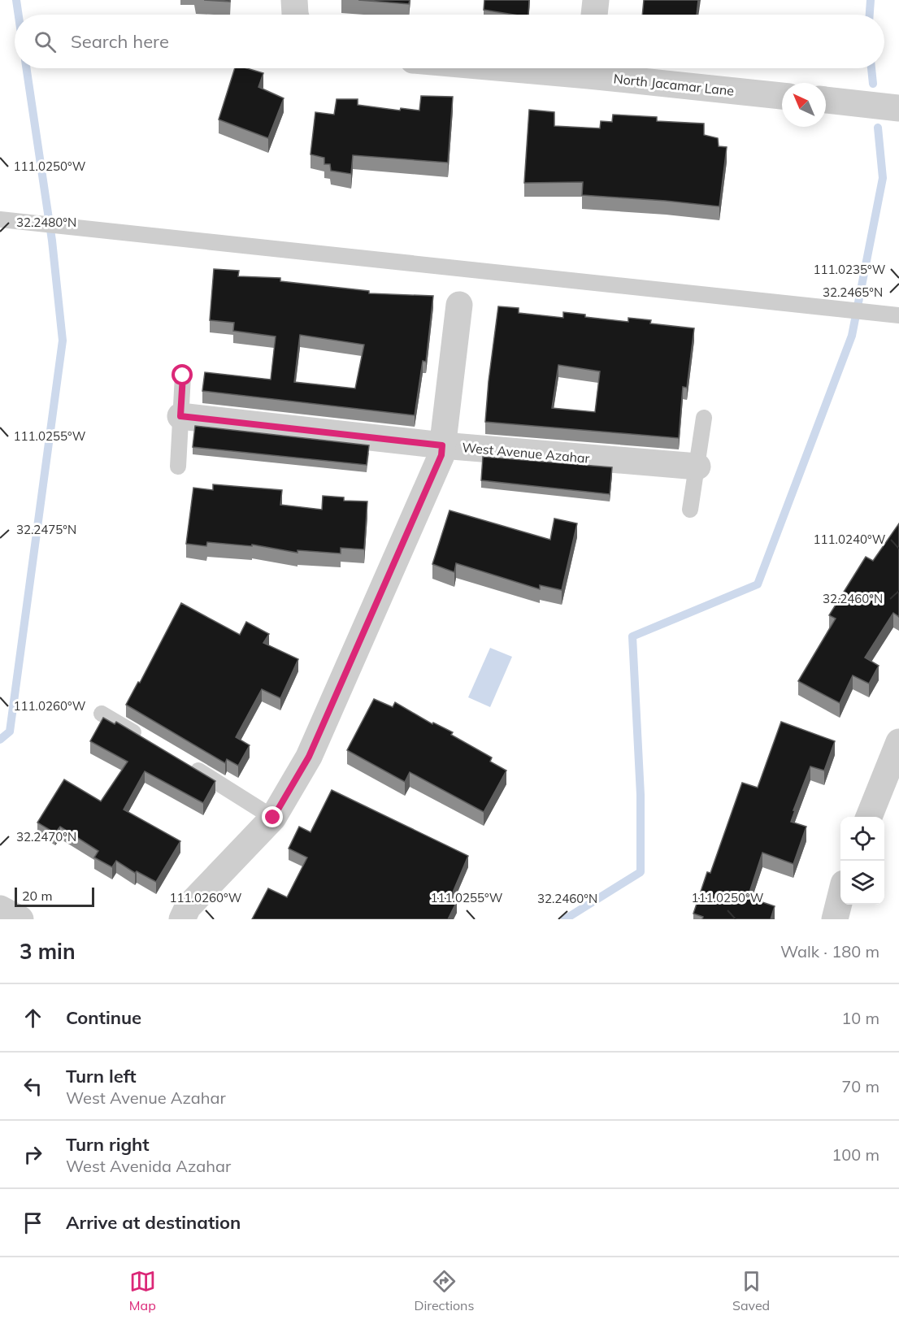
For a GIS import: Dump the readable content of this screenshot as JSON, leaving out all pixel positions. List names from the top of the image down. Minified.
{"streets":{"street":["North Jacamar Lane","West Avenue Azahar"]},"scale_bar":"20 m","north":"top left","page":{"search":"Search here","scale":"20 m","heading":["3 min","Walk · 180 m"],"list":[["Continue","10 m"],["Turn left","West Avenue Azahar","70 m"],["Turn right","West Avenida Azahar","100 m"],"Arrive at destination"],"nav":["Map","Directions","Saved"]},"coordinates":["111.0250°W","32.2480°N","111.0235°W","32.2465°N","111.0255°W","32.2475°N","111.0240°W","32.2460°N","111.0260°W","32.2470°N"]}
